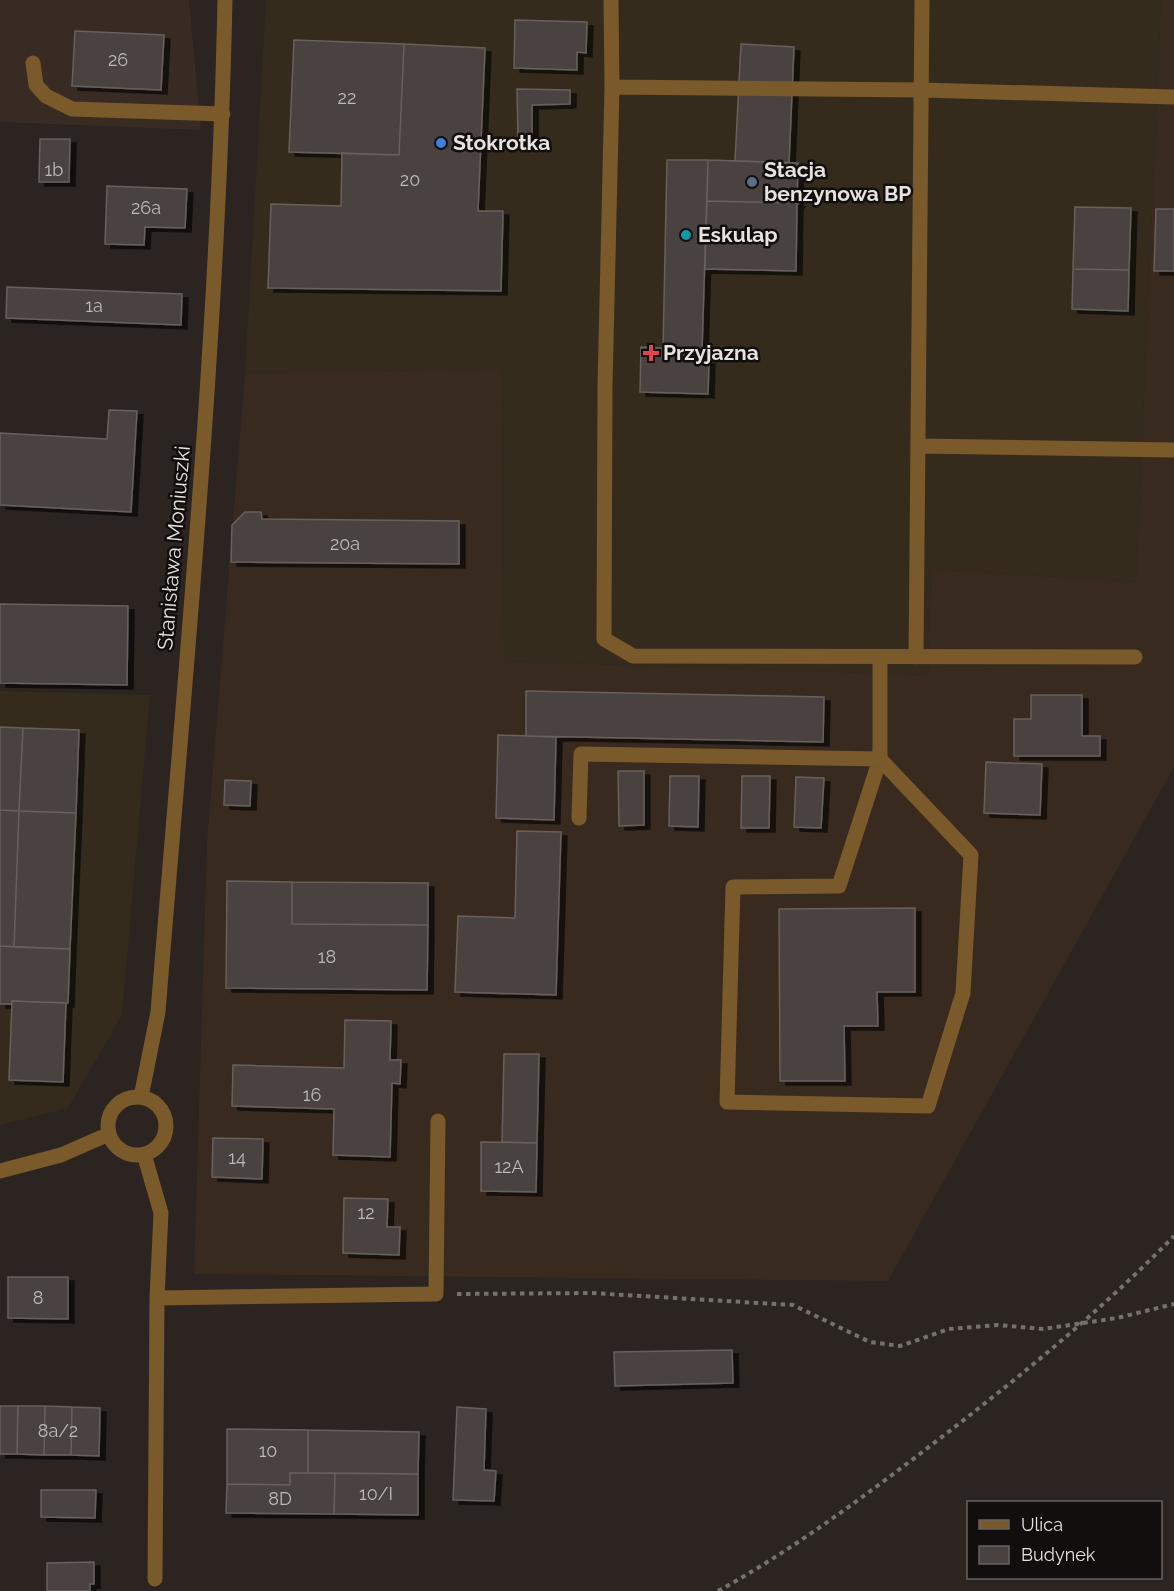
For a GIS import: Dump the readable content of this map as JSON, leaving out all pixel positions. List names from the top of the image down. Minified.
{"streets":{"street":["Stanisława Moniuszki"]},"places":{"other":["Stokrotka","Stacja benzynowa BP","Eskulap"],"health":["Przyjazna"]},"house_numbers":["26","22","1b","20","26a","1a","20a","18","16","14","12A","12","8","8a/2","10","10/I","8D"],"legend":["Ulica","Budynek"]}
